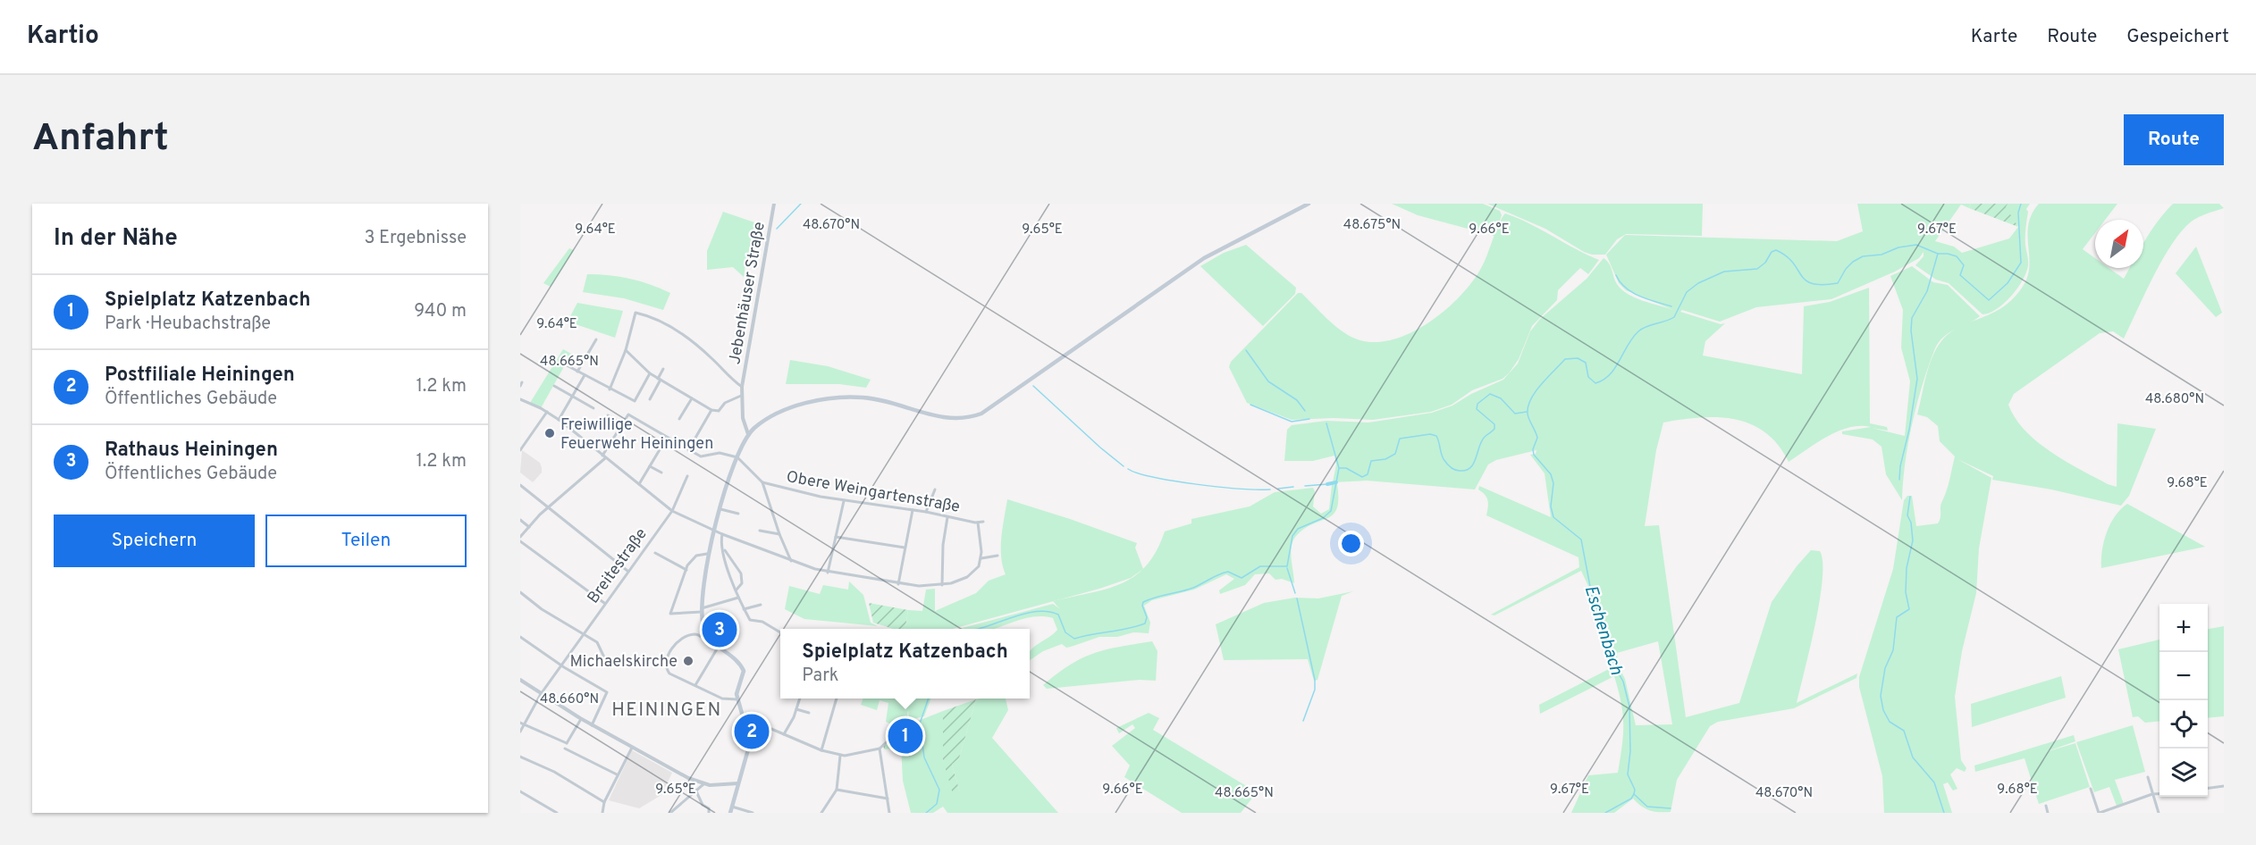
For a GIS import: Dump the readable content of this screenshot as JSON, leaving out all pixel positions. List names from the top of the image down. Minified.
{"streets":{"street":["Jebenhäuser Straße","Obere Weingartenstraße","Breitestraße"]},"districts":["HEININGEN"],"water":["Eschenbach"],"places":["Freiwillige Feuerwehr Heiningen","Michaelskirche"],"north":"top right","page":{"header":"Kartio","nav":["Karte","Route","Gespeichert"],"buttons":["Route",["Speichern","Teilen"]],"title":"Anfahrt","heading":["In der Nähe","3 Ergebnisse"],"list":[{"mark":"1","name":"Spielplatz Katzenbach","note":"Park · Heubachstraße","value":"940 m"},{"mark":"2","name":"Postfiliale Heiningen","note":"Öffentliches Gebäude","value":"1.2 km"},{"mark":"3","name":"Rathaus Heiningen","note":"Öffentliches Gebäude","value":"1.2 km"}],"map_buttons":["+","−"],"pins":["3","2","1"],"popup":["Spielplatz Katzenbach","Park"]},"coordinates":["48.675°N","48.670°N","9.64°E","9.65°E","9.66°E","9.67°E","48.665°N","48.680°N","9.68°E","48.660°N"]}
